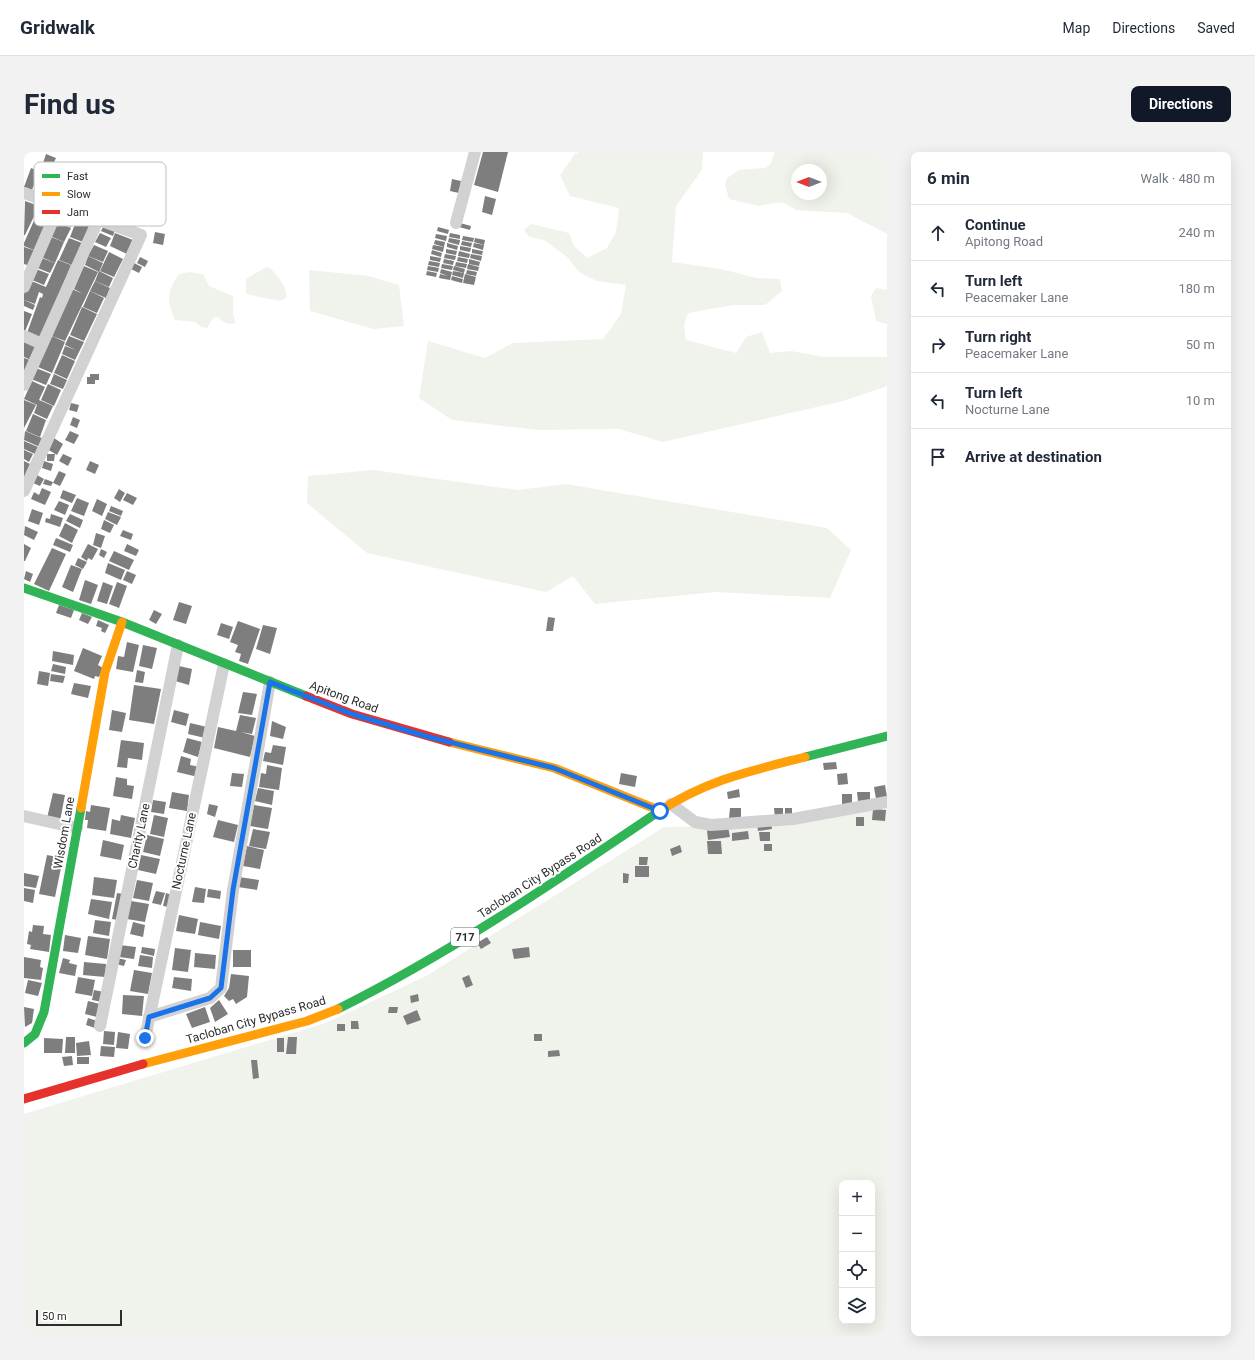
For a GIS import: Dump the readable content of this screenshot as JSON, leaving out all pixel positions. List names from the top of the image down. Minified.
{"streets":{"main road":["Apitong Road","Wisdom Lane","Tacloban City Bypass Road","717"],"street":["Charity Lane","Nocturne Lane"]},"crossings":[["Apitong Road","Wisdom Lane"],["Apitong Road","Charity Lane"],["Apitong Road","Nocturne Lane"],["Apitong Road","Tacloban City Bypass Road"]],"legend":["Fast","Slow","Jam"],"scale_bar":"50 m","north":"left","page":{"header":"Gridwalk","nav":["Map","Directions","Saved"],"buttons":"Directions","title":"Find us","heading":["6 min","Walk · 480 m"],"list":[["Continue","Apitong Road","240 m"],["Turn left","Peacemaker Lane","180 m"],["Turn right","Peacemaker Lane","50 m"],["Turn left","Nocturne Lane","10 m"],"Arrive at destination"],"map_buttons":["+","−"],"scale":"50 m"}}
